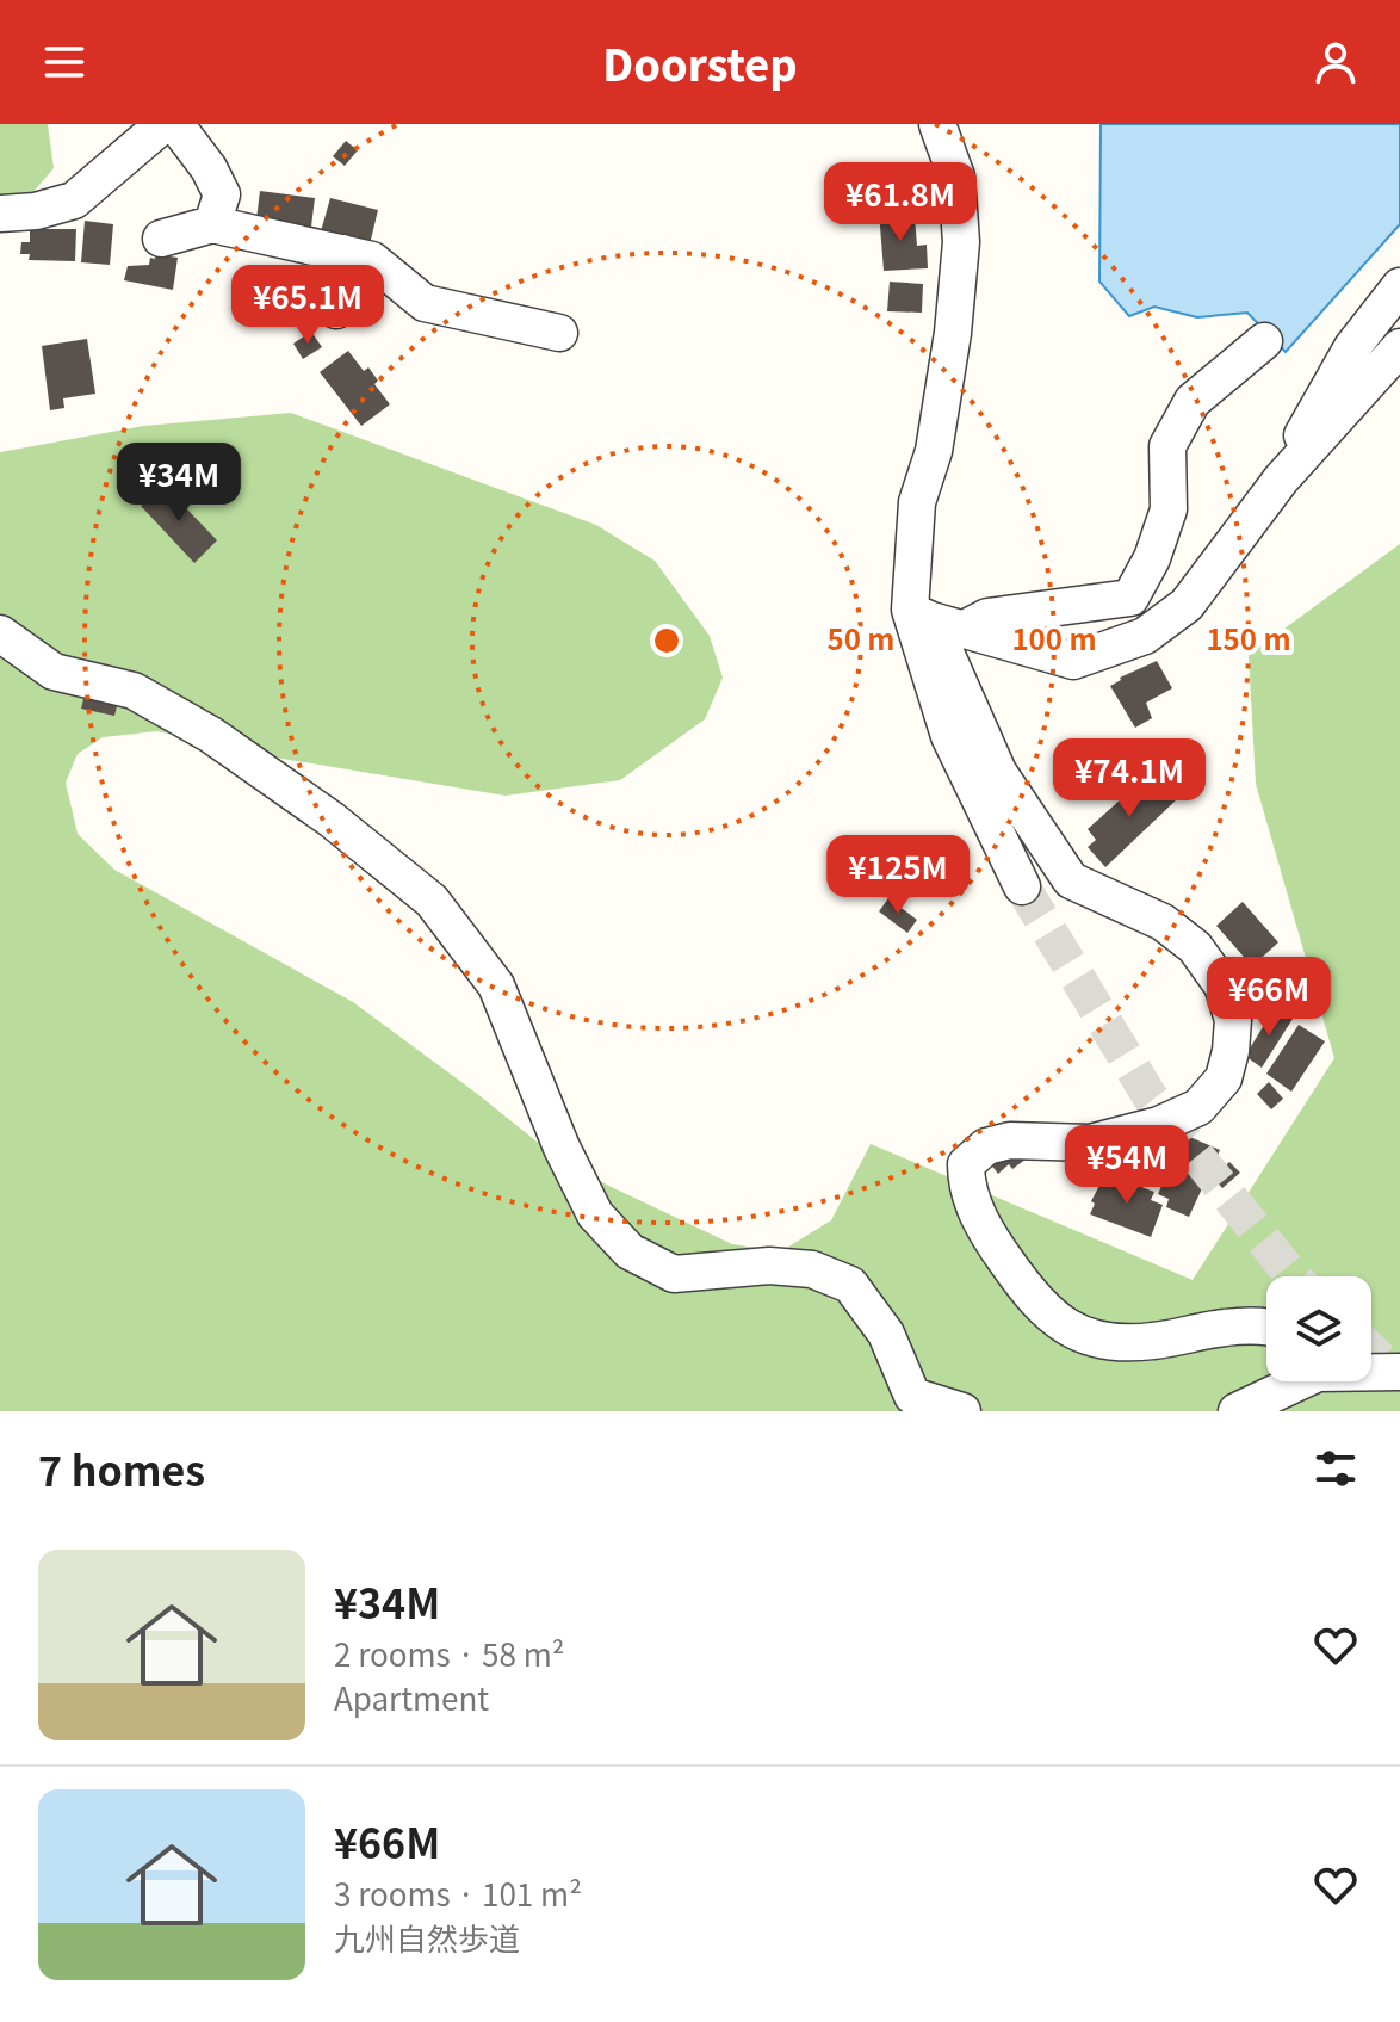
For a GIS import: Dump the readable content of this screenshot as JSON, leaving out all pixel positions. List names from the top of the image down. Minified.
{"page":{"header":"Doorstep","price":["¥61.8M","¥65.1M","¥34M","¥74.1M","¥125M","¥66M","¥54M"],"heading":"7 homes","list":[{"name":"¥34M","note":"2 rooms · 58 m² · Apartment"},{"name":"¥66M","note":"3 rooms · 101 m² · 九州自然歩道"}]},"rings":["50 m","100 m","150 m"]}
